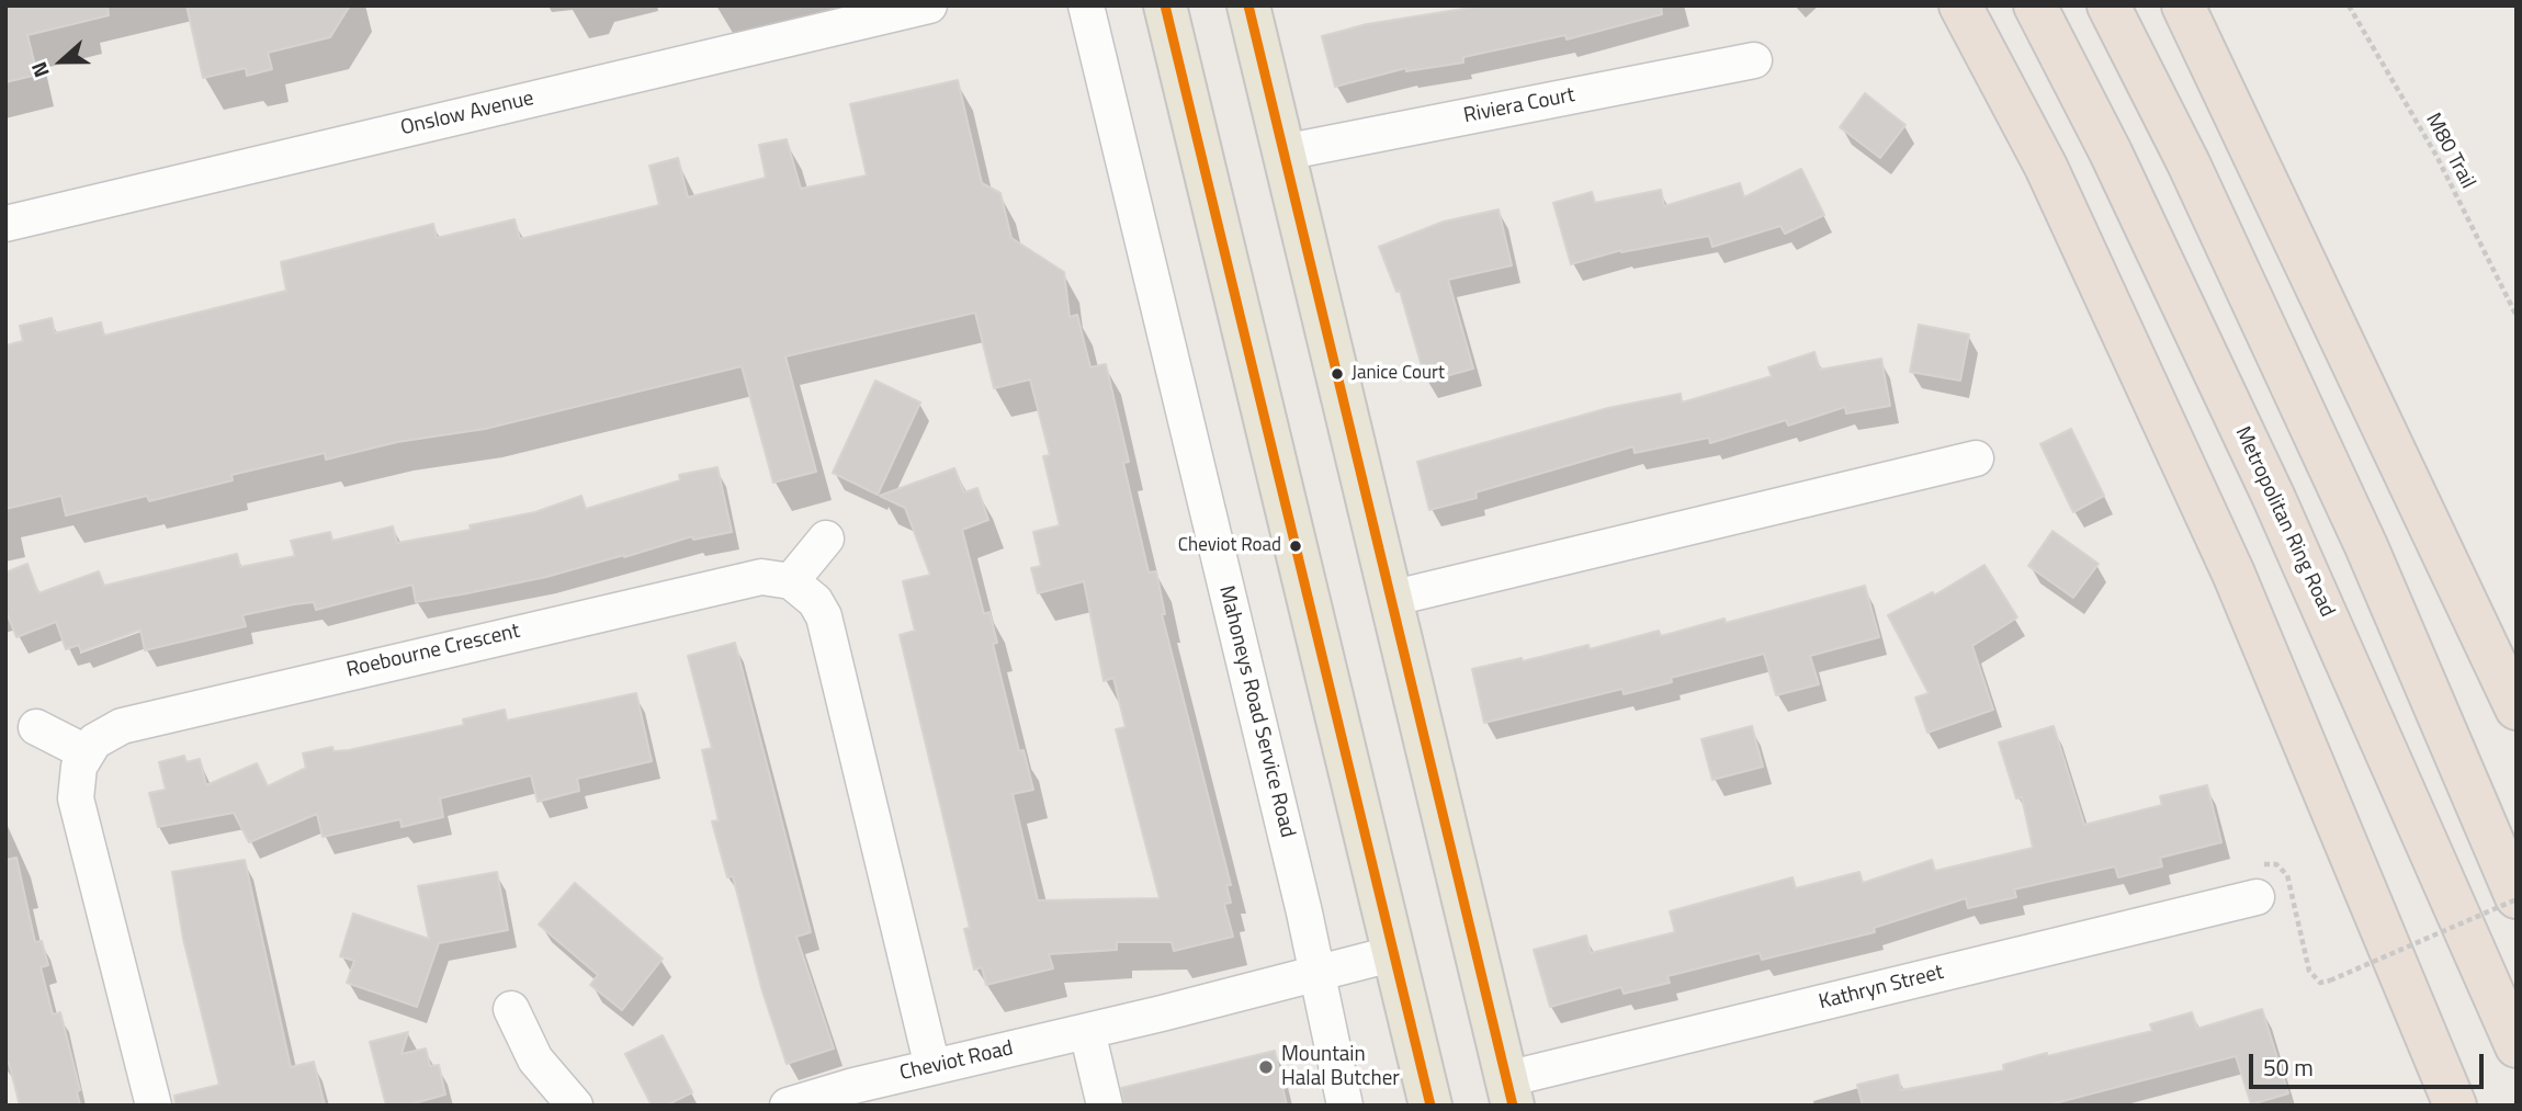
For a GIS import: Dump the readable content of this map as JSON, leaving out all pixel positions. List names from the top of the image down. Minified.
{"streets":{"highway":["Metropolitan Ring Road"],"street":["Riviera Court","Onslow Avenue","Roebourne Crescent","Mahoneys Road Service Road","Kathryn Street","Cheviot Road"],"path":["M80 Trail"]},"crossings":[["Mahoneys Road Service Road","Cheviot Road"]],"places":["Janice Court","Cheviot Road","Mountain Halal Butcher"],"scale_bar":"50 m","north":"left"}
